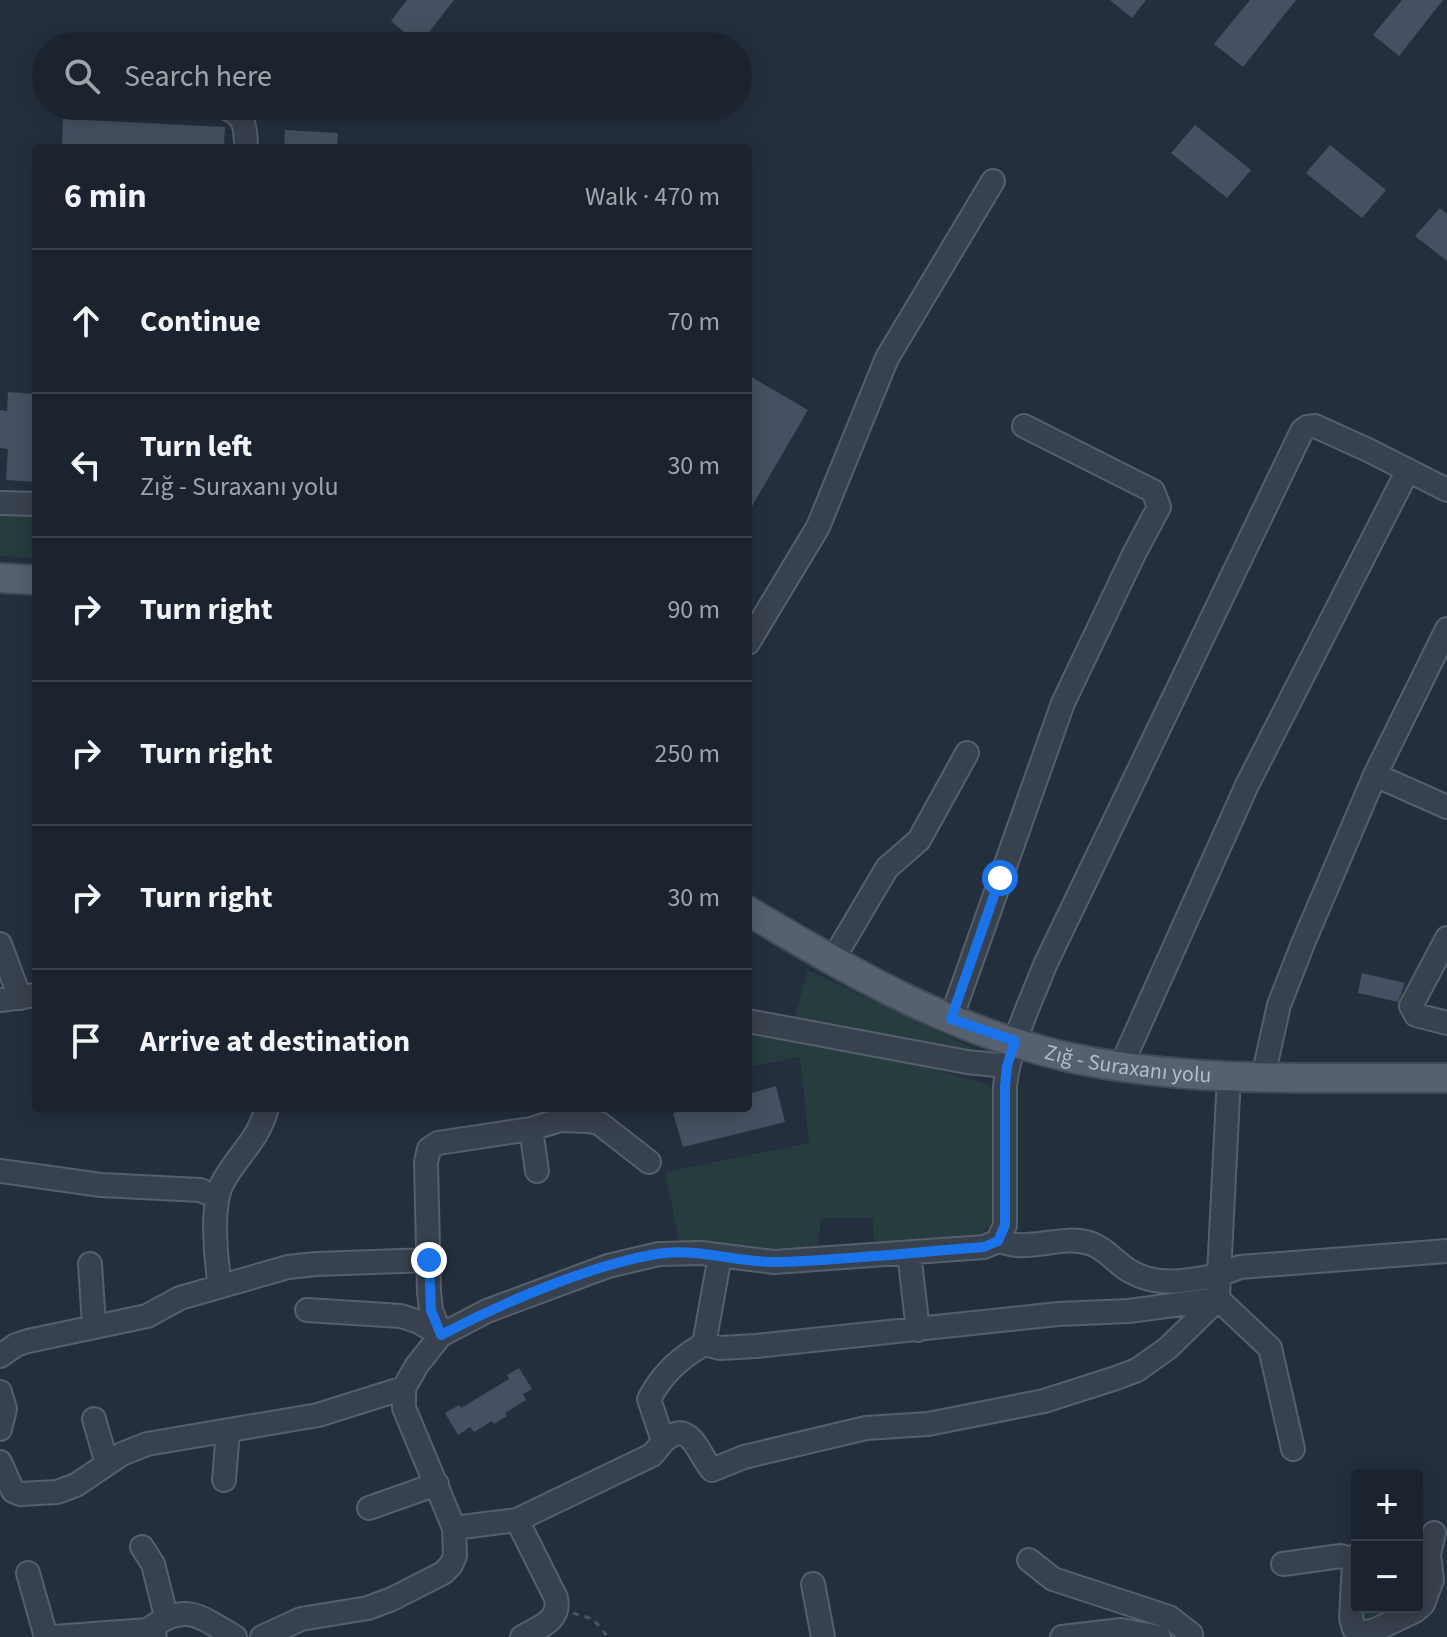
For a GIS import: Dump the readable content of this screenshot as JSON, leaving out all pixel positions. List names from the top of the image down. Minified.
{"streets":{"main road":["Zığ - Suraxanı yolu"]},"page":{"search":"Search here","heading":["6 min","Walk · 470 m"],"list":[["Continue","70 m"],["Turn left","Zığ - Suraxanı yolu","30 m"],["Turn right","90 m"],["Turn right","250 m"],["Turn right","30 m"],"Arrive at destination"],"map_buttons":["+","−"]}}
